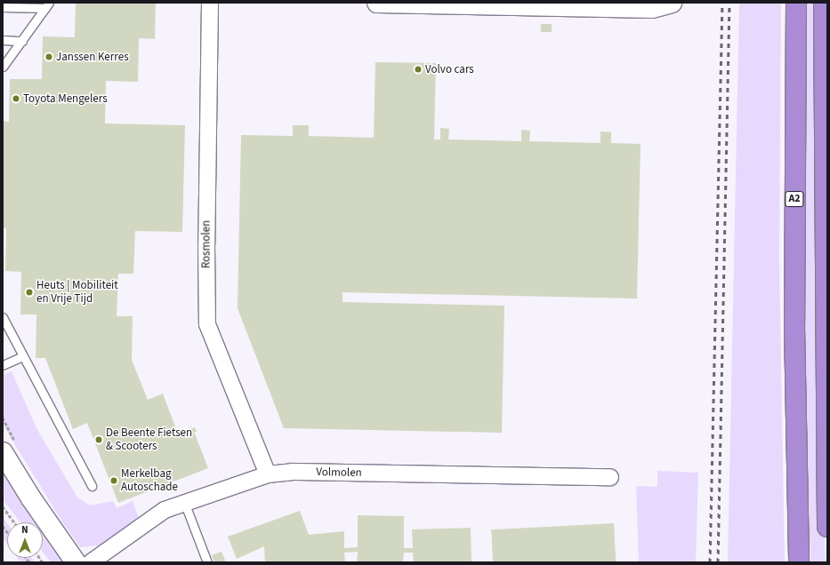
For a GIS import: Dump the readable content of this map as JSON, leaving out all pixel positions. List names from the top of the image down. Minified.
{"streets":{"highway":["A2"],"street":["Rosmolen","Volmolen"]},"crossings":[["Rosmolen","Volmolen"]],"places":["Janssen Kerres","Volvo cars","Toyota Mengelers","Heuts | Mobiliteit en Vrije Tijd","De Beente Fietsen & Scooters","Merkelbag Autoschade"],"north":"top"}
